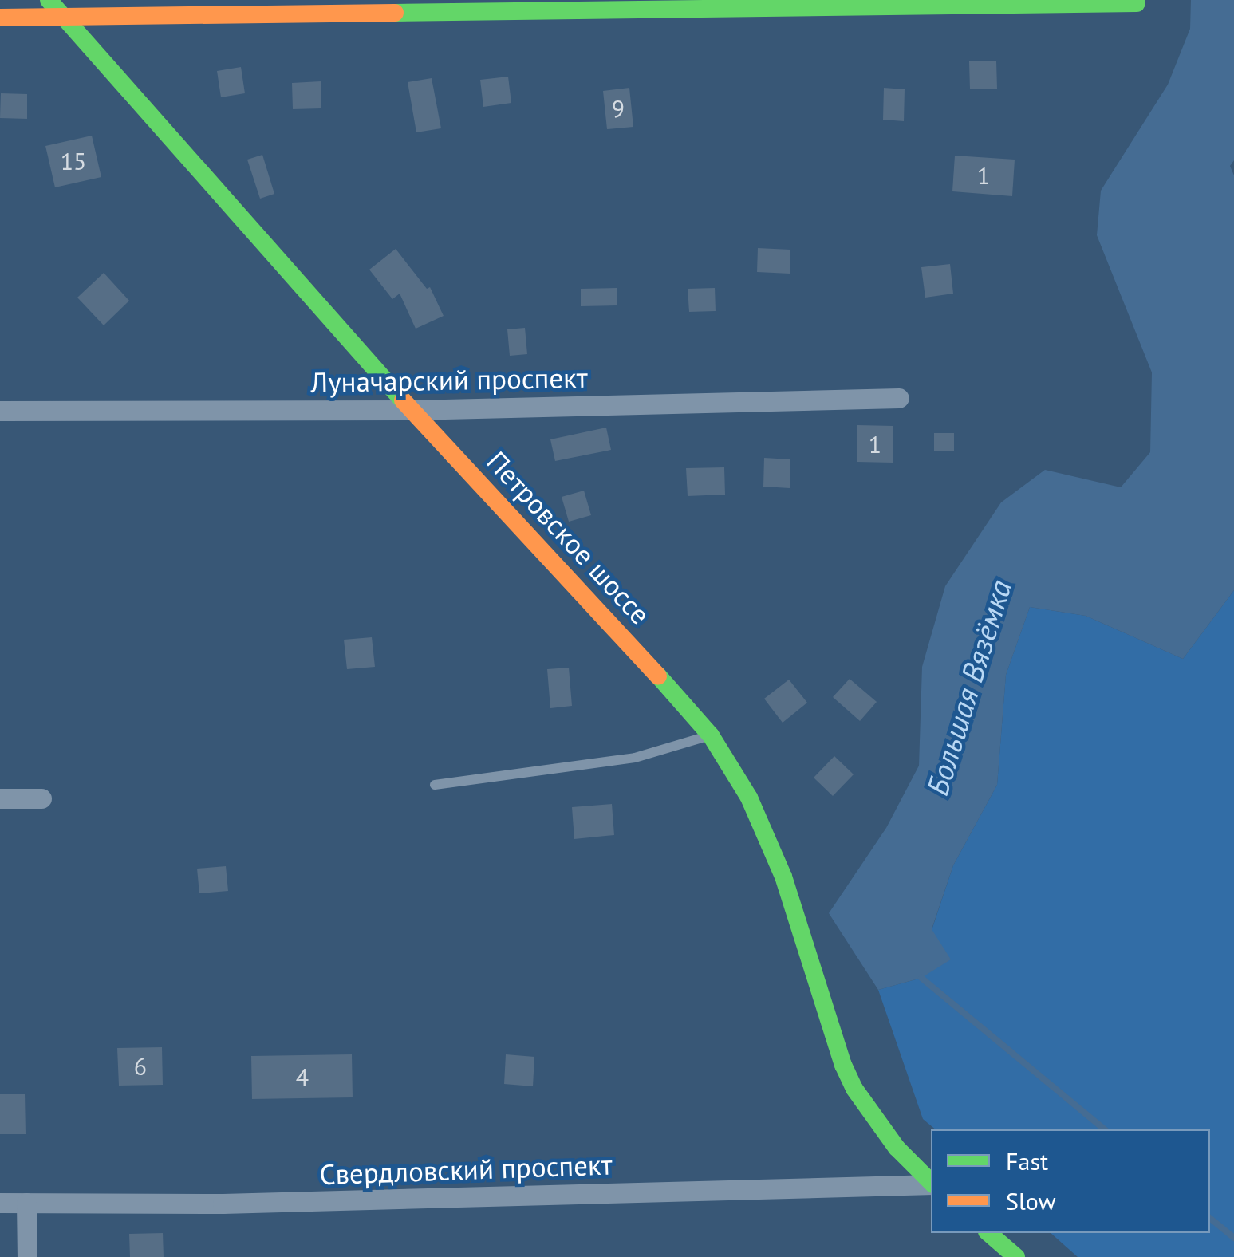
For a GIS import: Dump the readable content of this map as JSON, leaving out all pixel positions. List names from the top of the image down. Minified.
{"streets":{"street":["Луначарский проспект","Петровское шоссе","Свердловский проспект"]},"crossings":[["Луначарский проспект","Петровское шоссе"]],"water":["Большая Вязёмка"],"house_numbers":["9","15","1","1","6","4"],"legend":["Fast","Slow"]}
